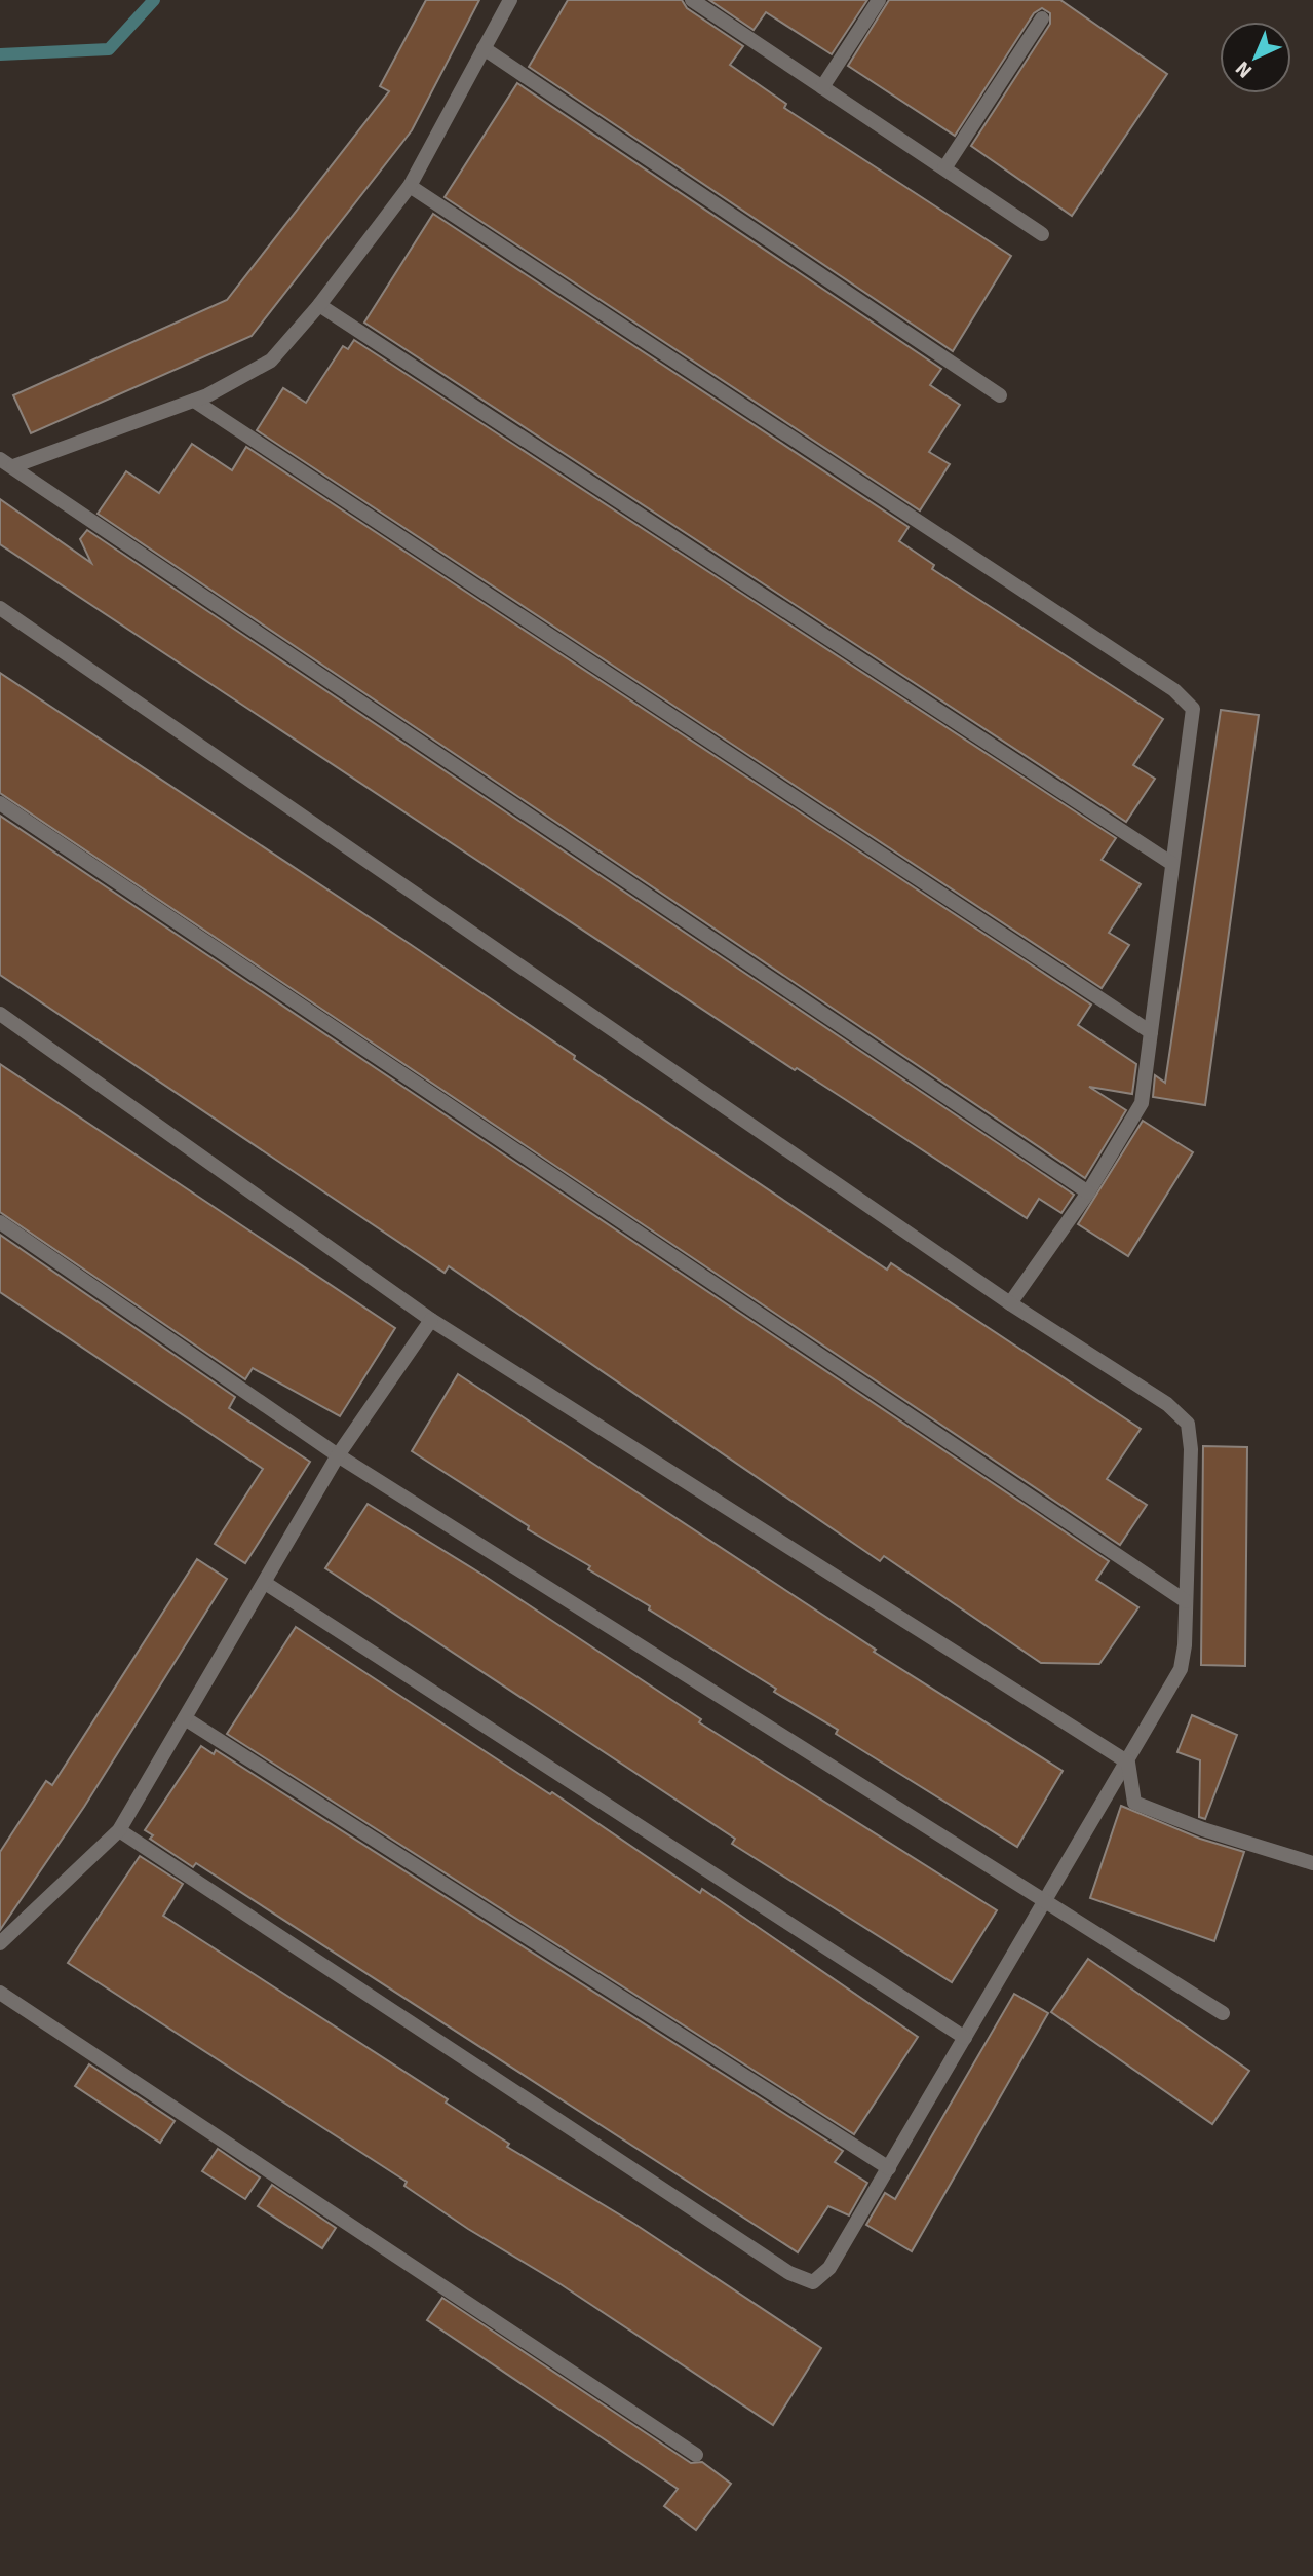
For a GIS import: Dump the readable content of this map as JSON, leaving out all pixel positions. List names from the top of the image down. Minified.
{"north":"bottom left"}
